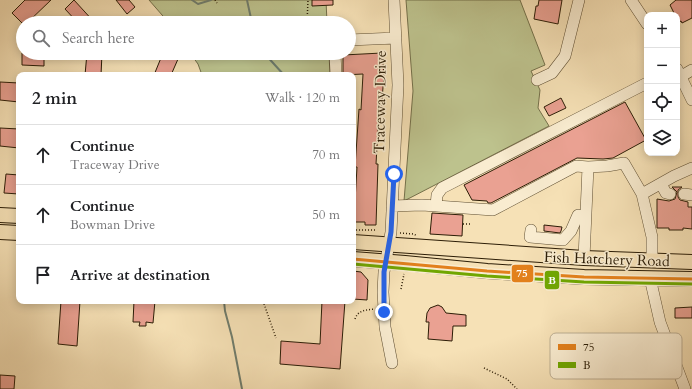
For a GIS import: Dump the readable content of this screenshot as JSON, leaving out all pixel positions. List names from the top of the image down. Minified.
{"streets":{"main road":["Fish Hatchery Road"],"street":["Traceway Drive"]},"crossings":[["Traceway Drive","Fish Hatchery Road"]],"lines":["transit line 75","transit line B"],"legend":["75","B"],"page":{"map_buttons":["+","−"],"search":"Search here","heading":["2 min","Walk · 120 m"],"list":[["Continue","Traceway Drive","70 m"],["Continue","Bowman Drive","50 m"],"Arrive at destination"]}}
